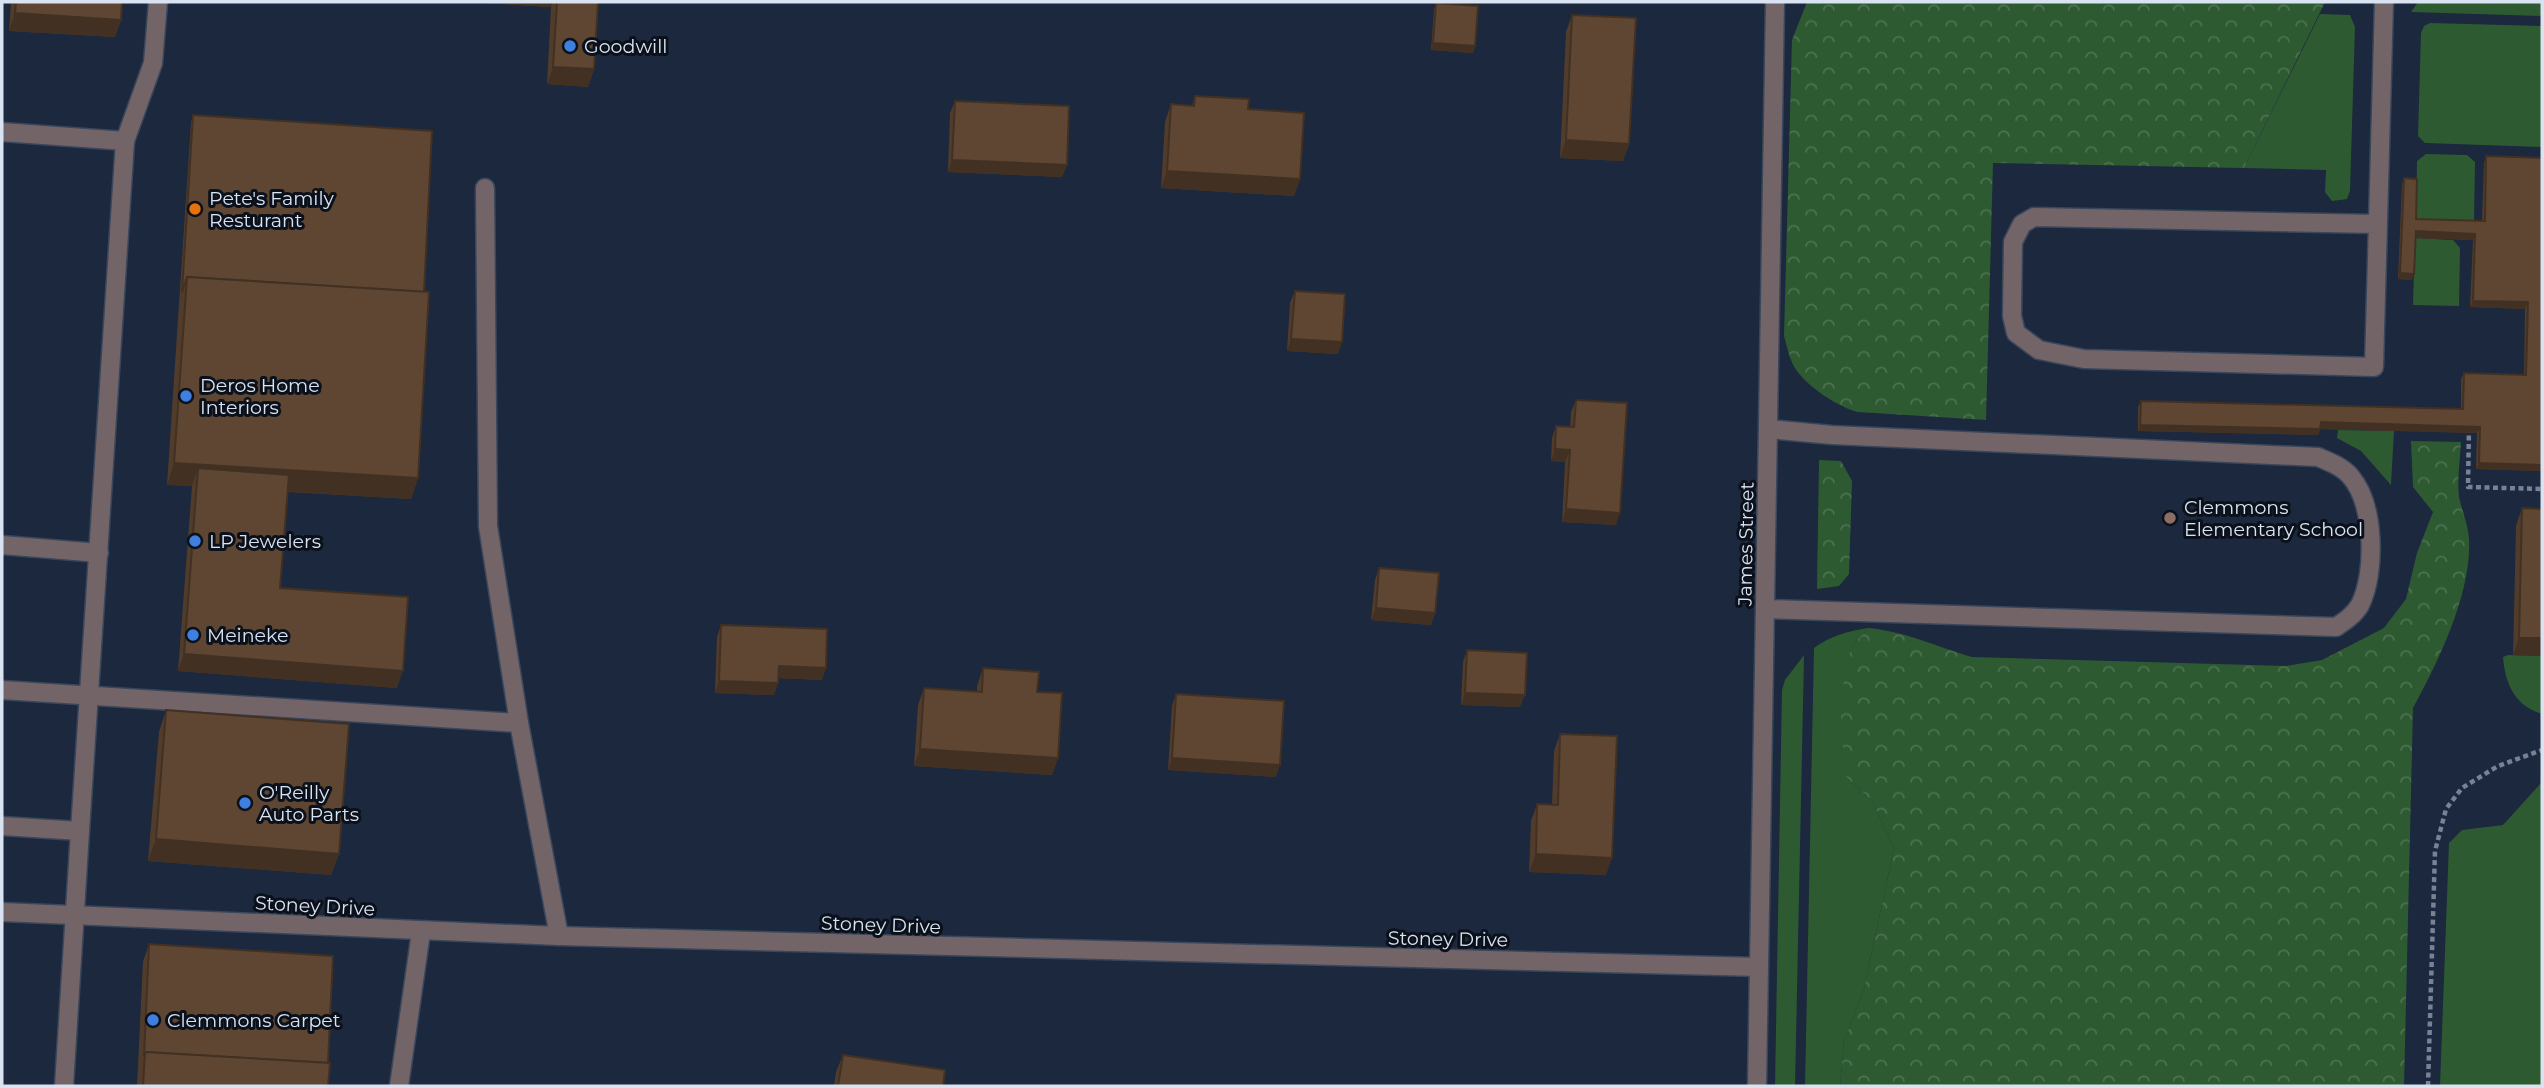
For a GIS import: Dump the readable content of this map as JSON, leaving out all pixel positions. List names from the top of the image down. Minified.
{"streets":{"street":["James Street","Stoney Drive"]},"crossings":[["James Street","Stoney Drive"]],"places":["Goodwill","Pete's Family Resturant","Deros Home Interiors","Clemmons Elementary School","LP Jewelers","Meineke","O'Reilly Auto Parts","Clemmons Carpet"]}
